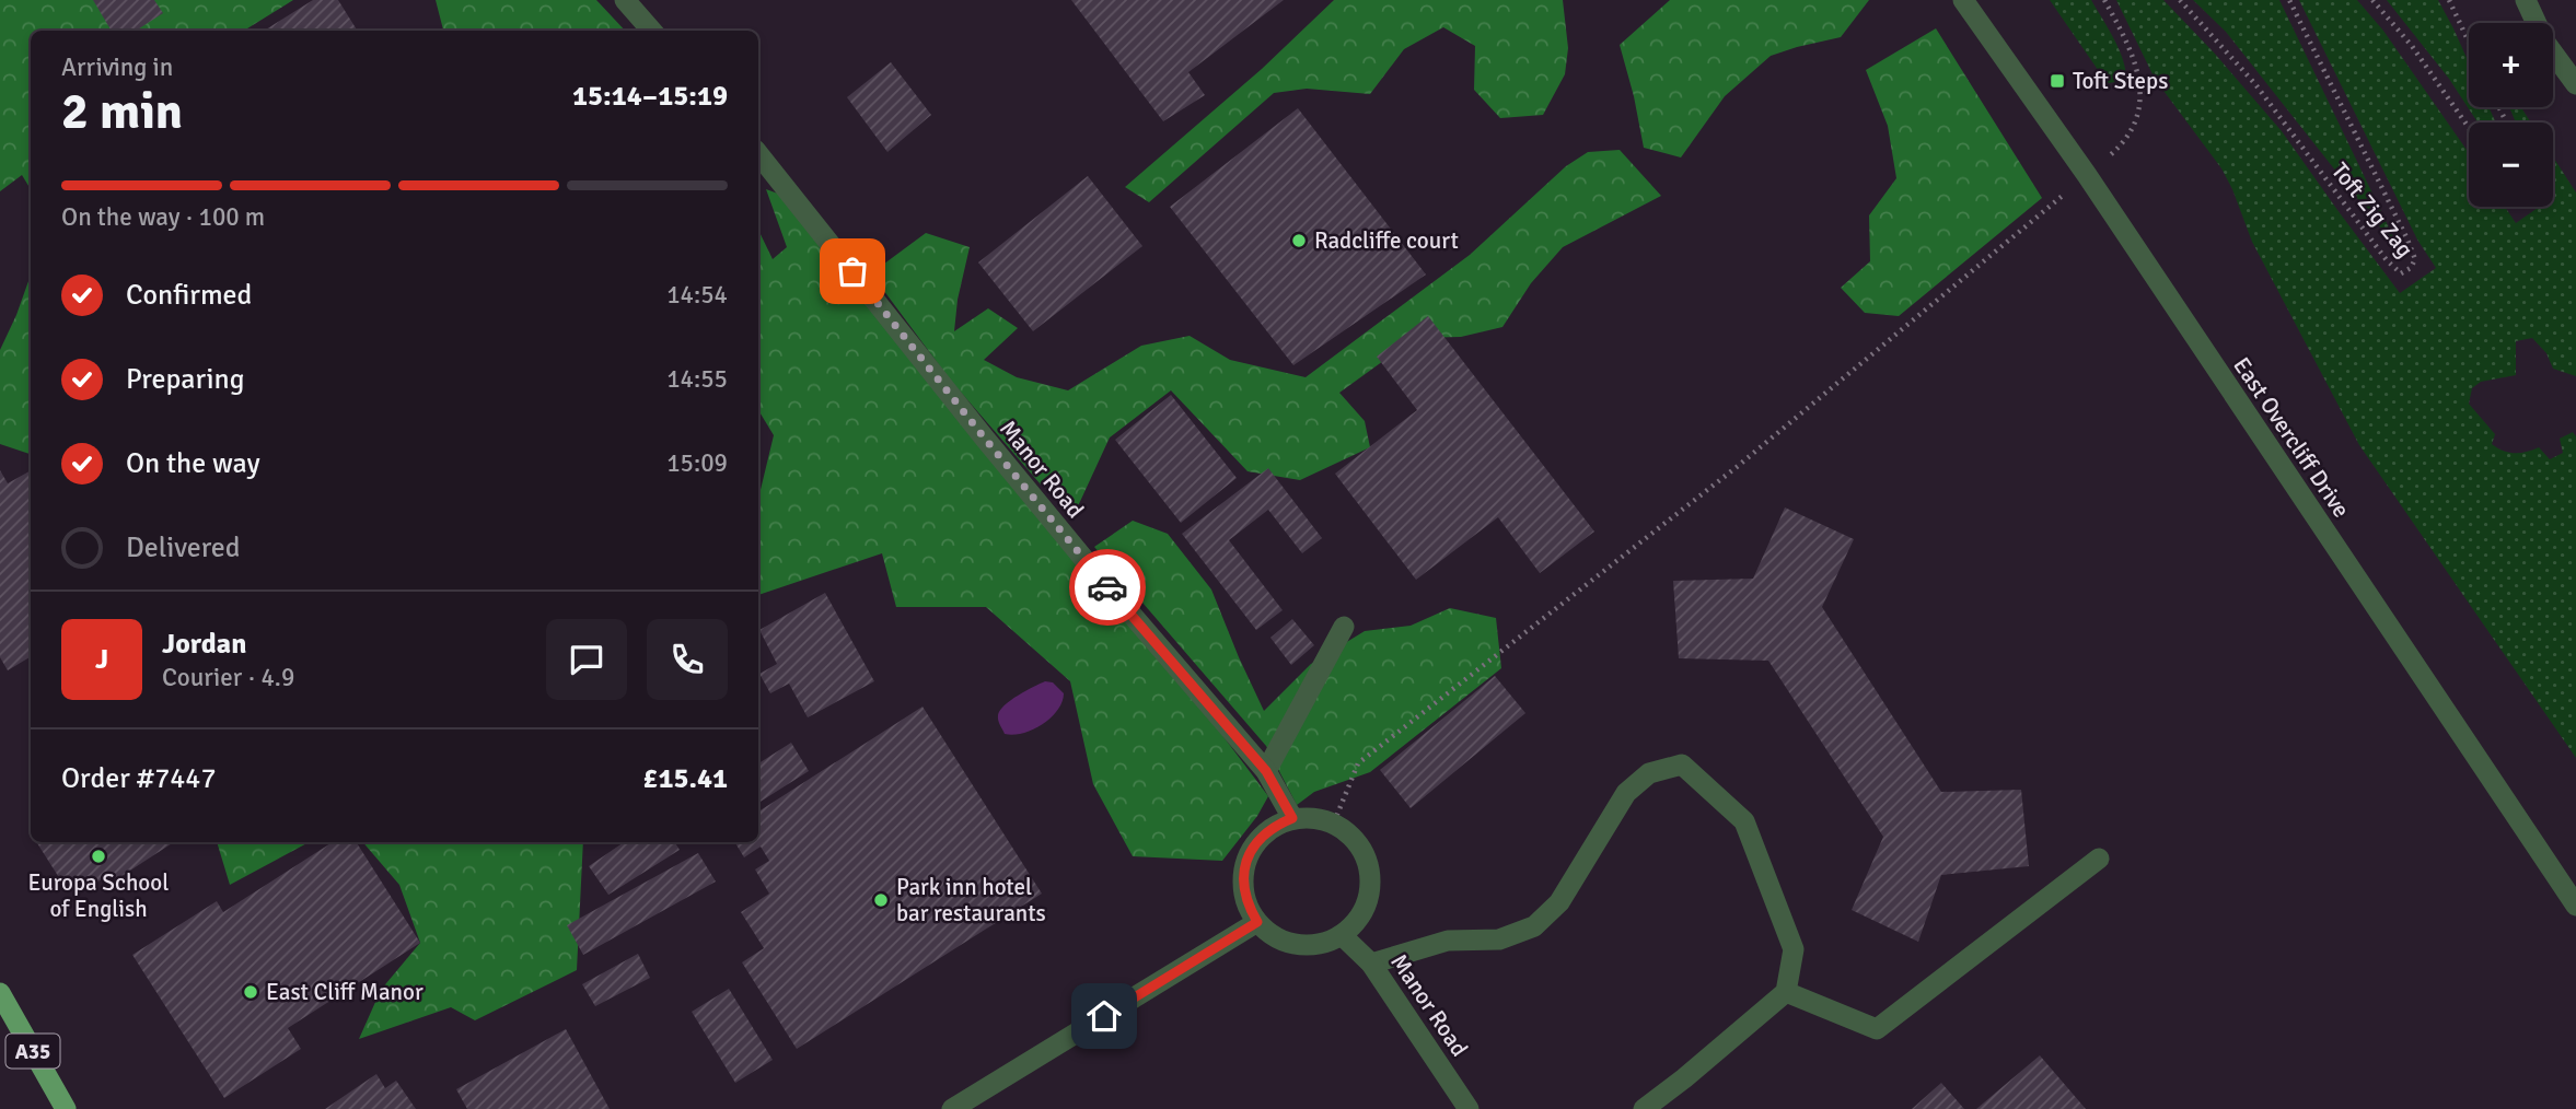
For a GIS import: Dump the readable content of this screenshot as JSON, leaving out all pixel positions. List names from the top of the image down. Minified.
{"streets":{"main road":["A35"],"street":["East Overcliff Drive","Manor Road"],"path":["Toft Zig Zag"]},"places":{"transit":["Toft Steps"],"other":["Radcliffe court","Europa School of English","Park inn hotel bar restaurants","East Cliff Manor"]},"page":{"map_buttons":["+","−"],"heading":["2 min","Arriving in","15:14–15:19"],"panel":["Jordan","Courier · 4.9","Order #7447","£15.41"],"bar":"On the way · 100 m","list":[["Confirmed","14:54"],["Preparing","14:55"],["On the way","15:09"],"Delivered"],"round":"J"}}
